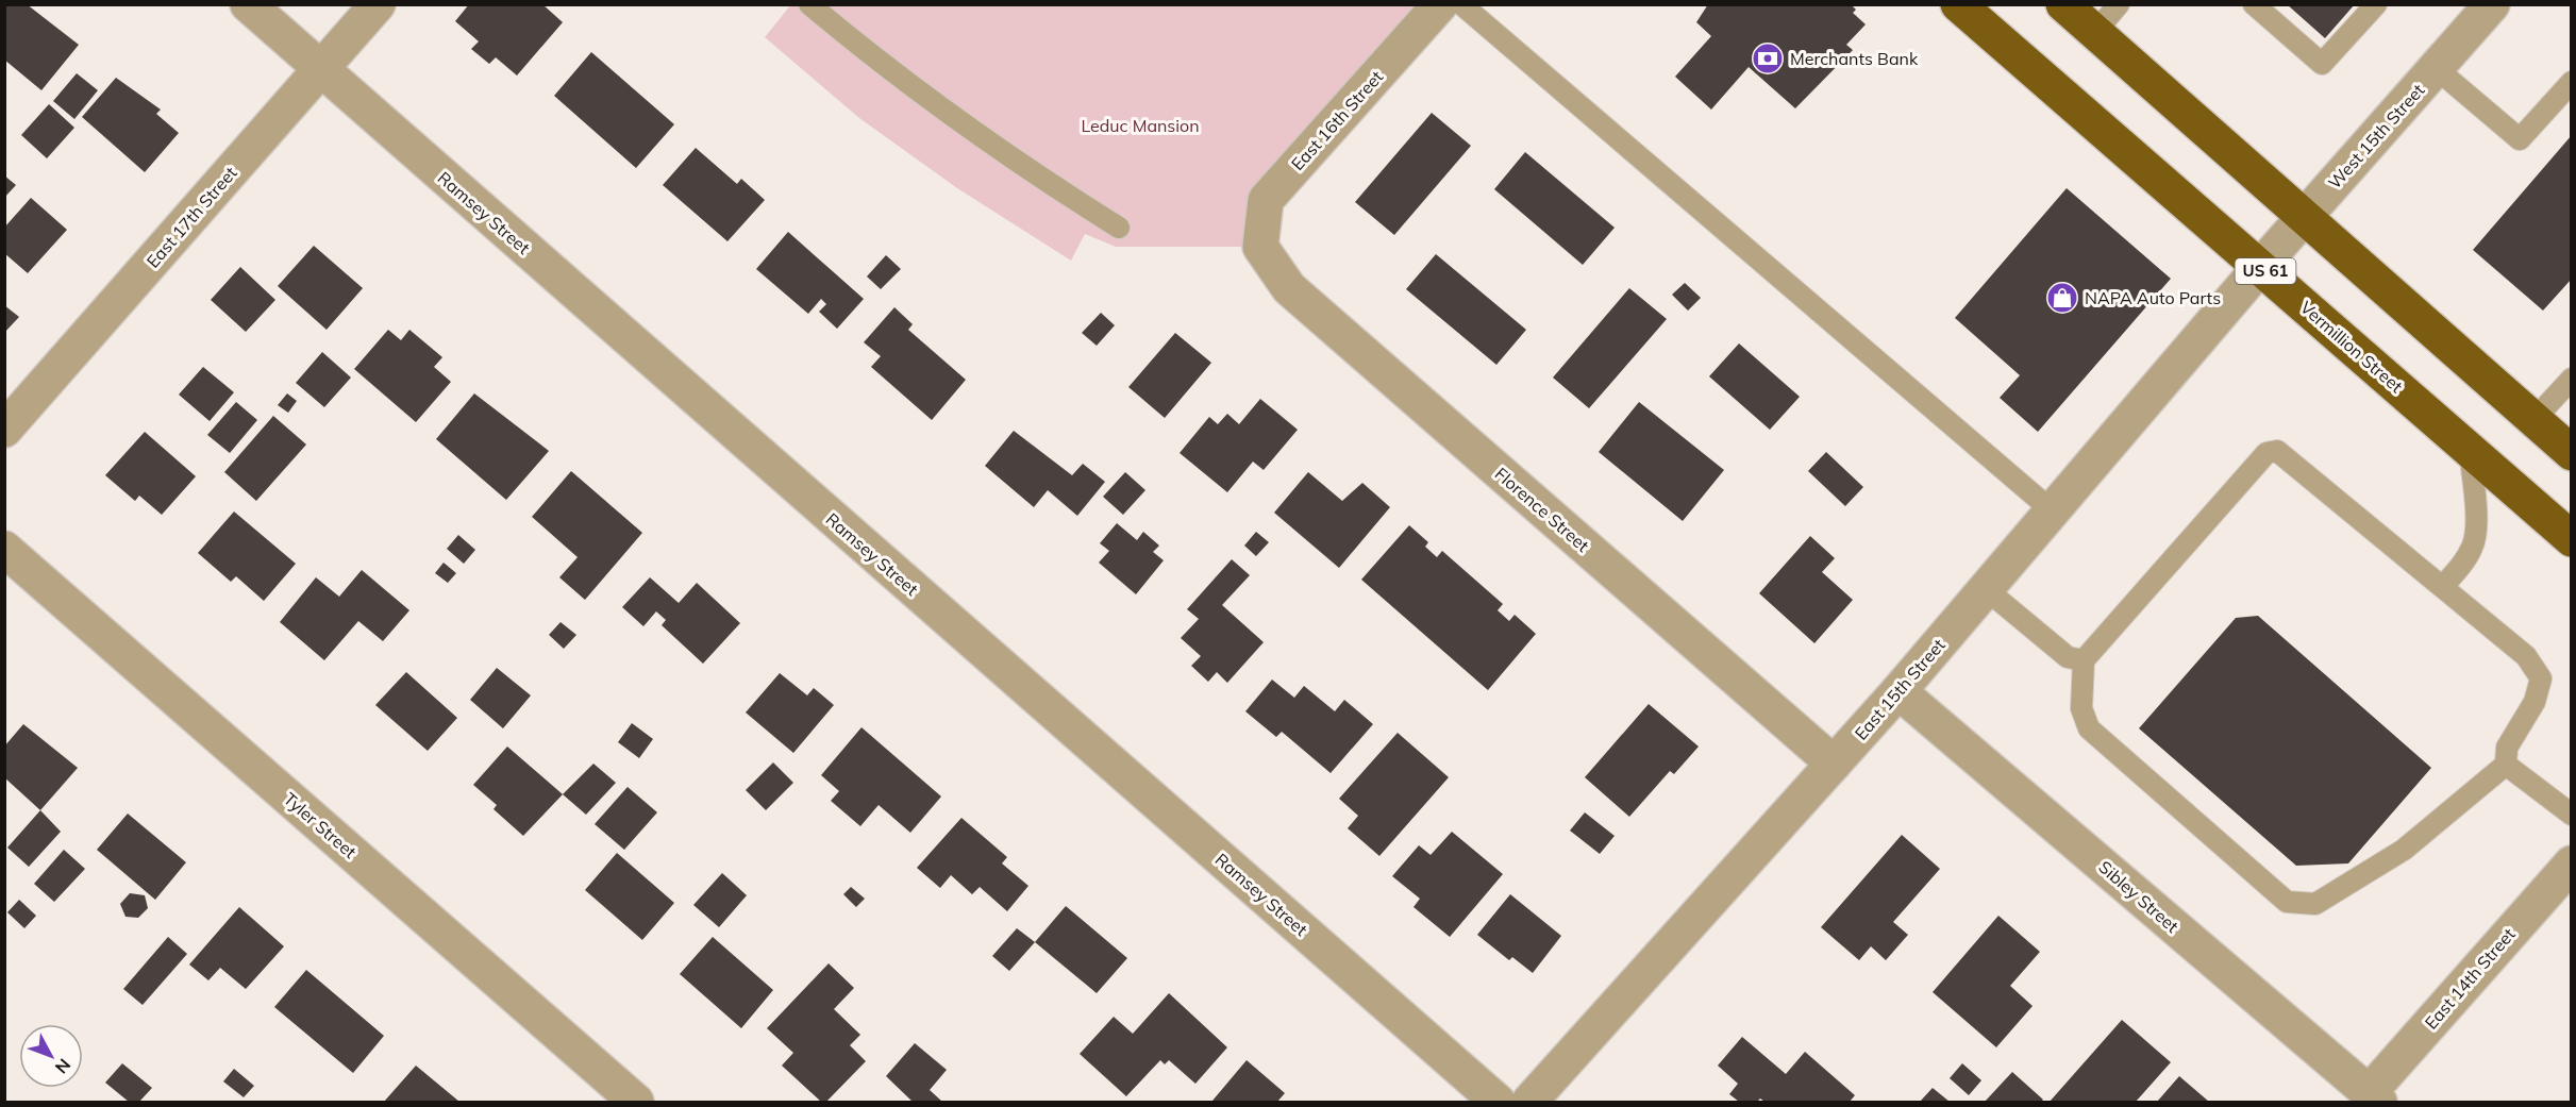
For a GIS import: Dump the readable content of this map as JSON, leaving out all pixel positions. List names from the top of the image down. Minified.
{"streets":{"highway":["US 61","Vermillion Street"],"street":["East 16th Street","West 15th Street","Ramsey Street","East 17th Street","Florence Street","East 15th Street","Tyler Street","Sibley Street","East 14th Street"]},"crossings":[["East 16th Street","Florence Street"],["West 15th Street","Vermillion Street"],["West 15th Street","East 15th Street"],["Ramsey Street","East 17th Street"],["Vermillion Street","East 15th Street"],["Florence Street","East 15th Street"],["East 15th Street","Sibley Street"],["Sibley Street","East 14th Street"]],"parks":["Leduc Mansion"],"places":{"bank":["Merchants Bank"],"shop":["NAPA Auto Parts"]},"north":"bottom right"}
